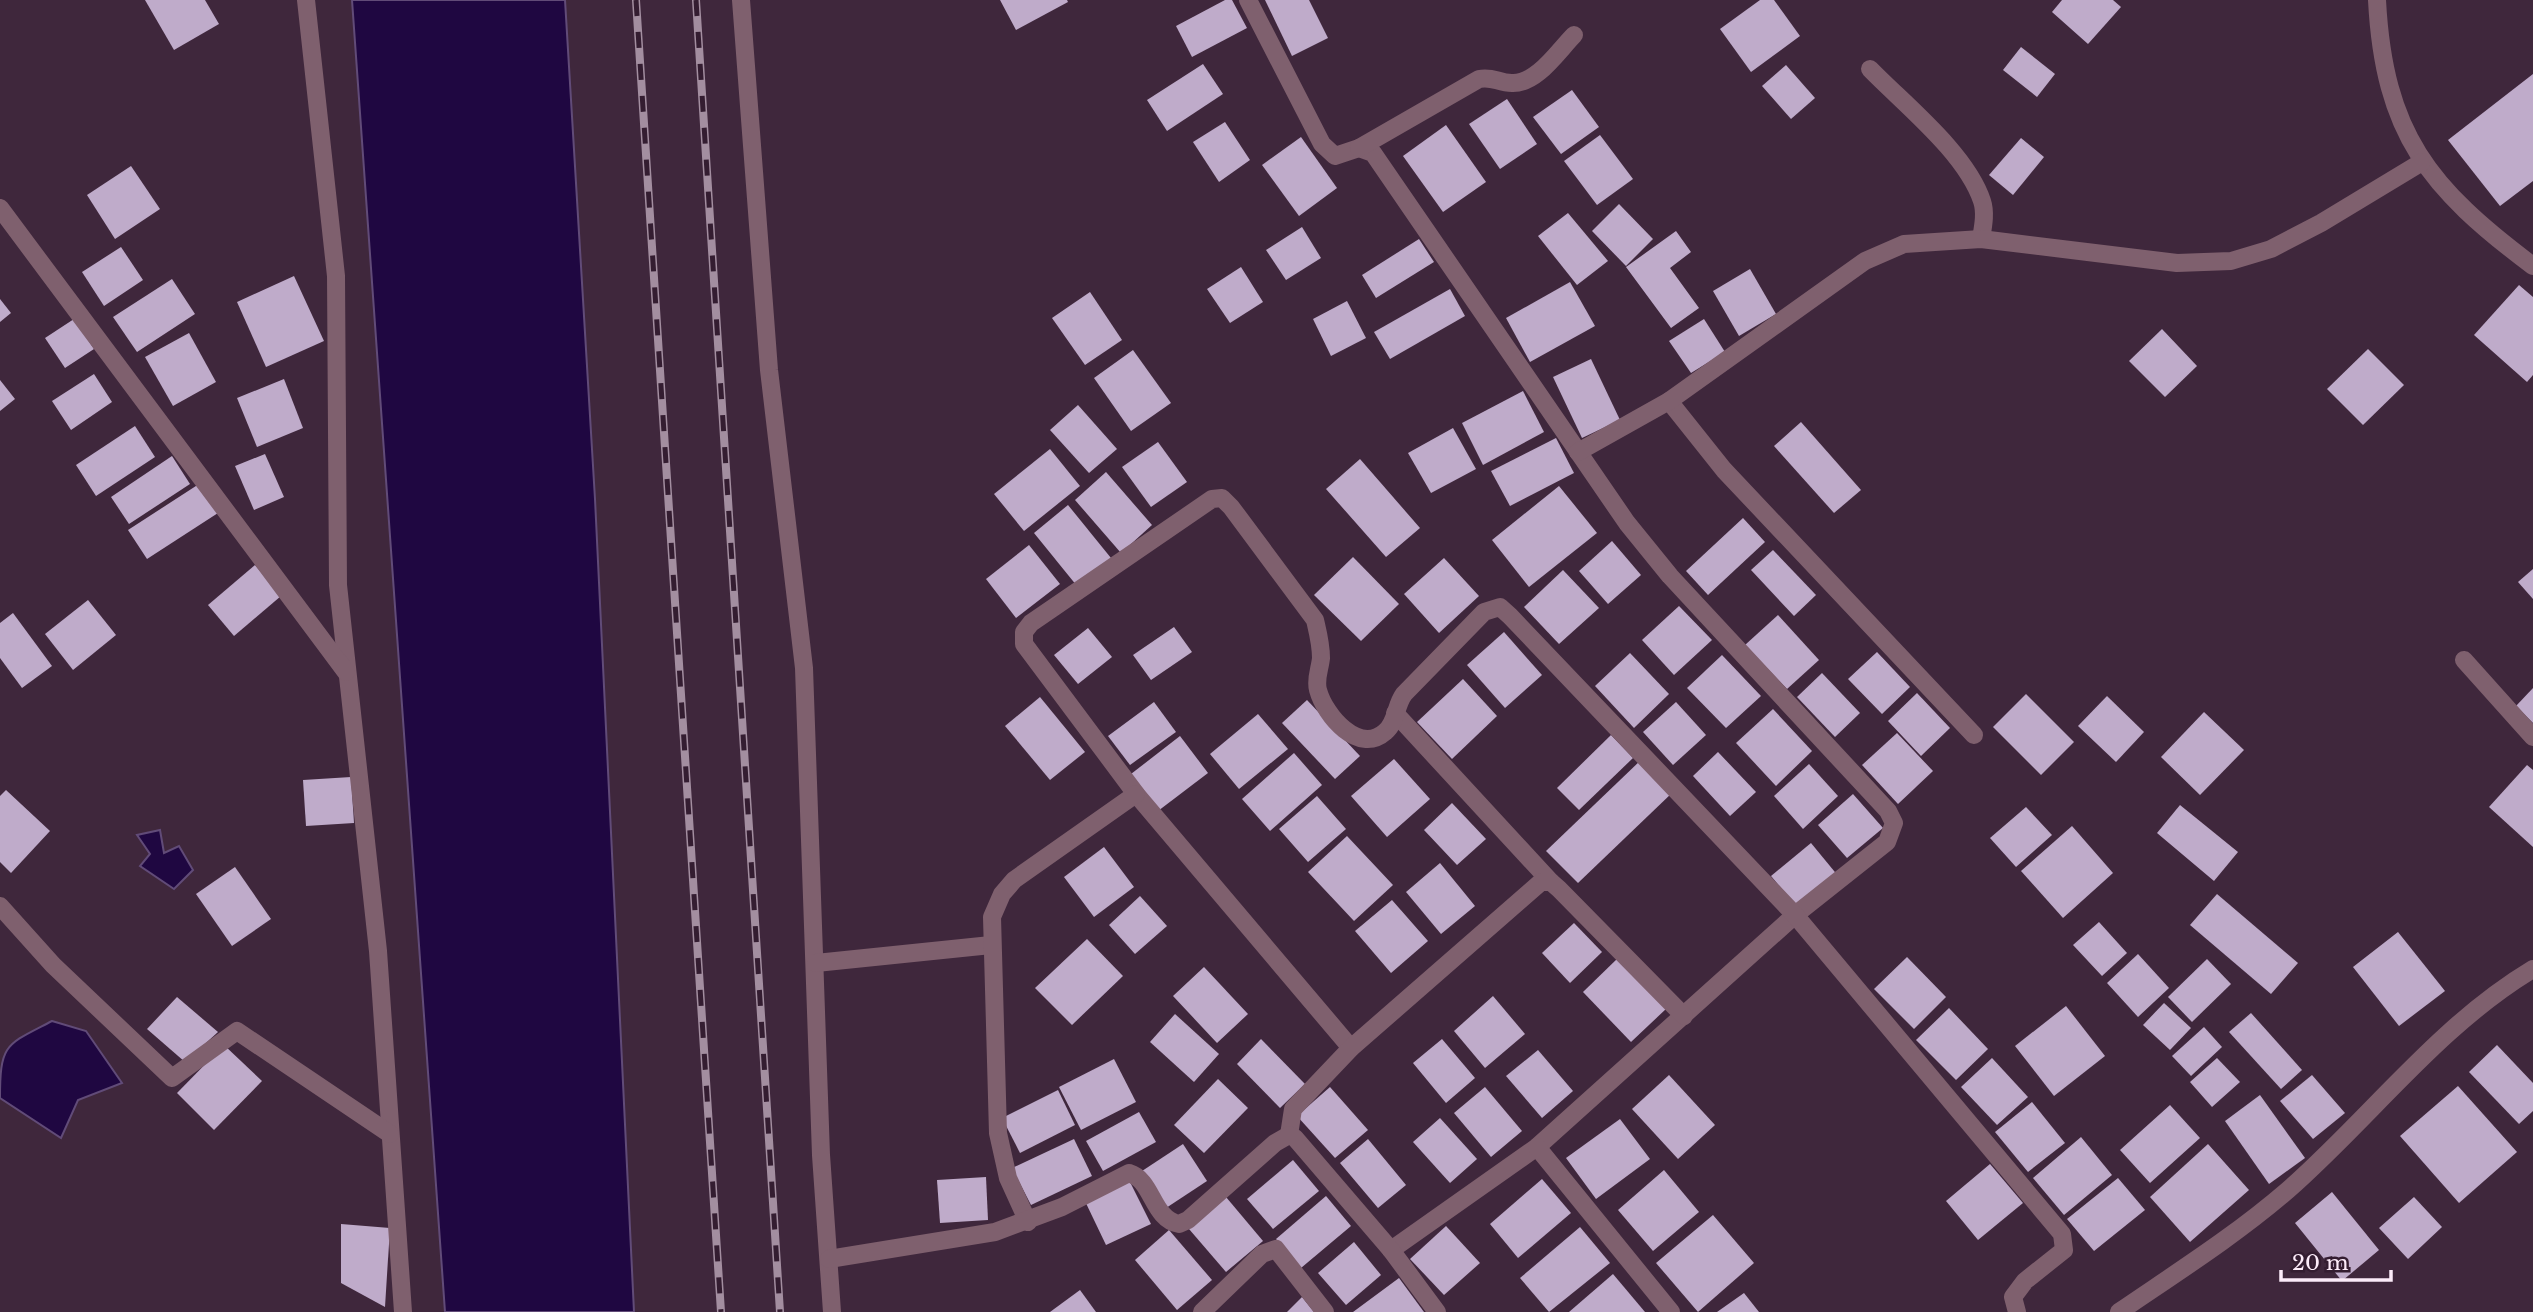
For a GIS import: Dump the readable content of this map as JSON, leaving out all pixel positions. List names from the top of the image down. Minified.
{"scale_bar":"20 m"}
